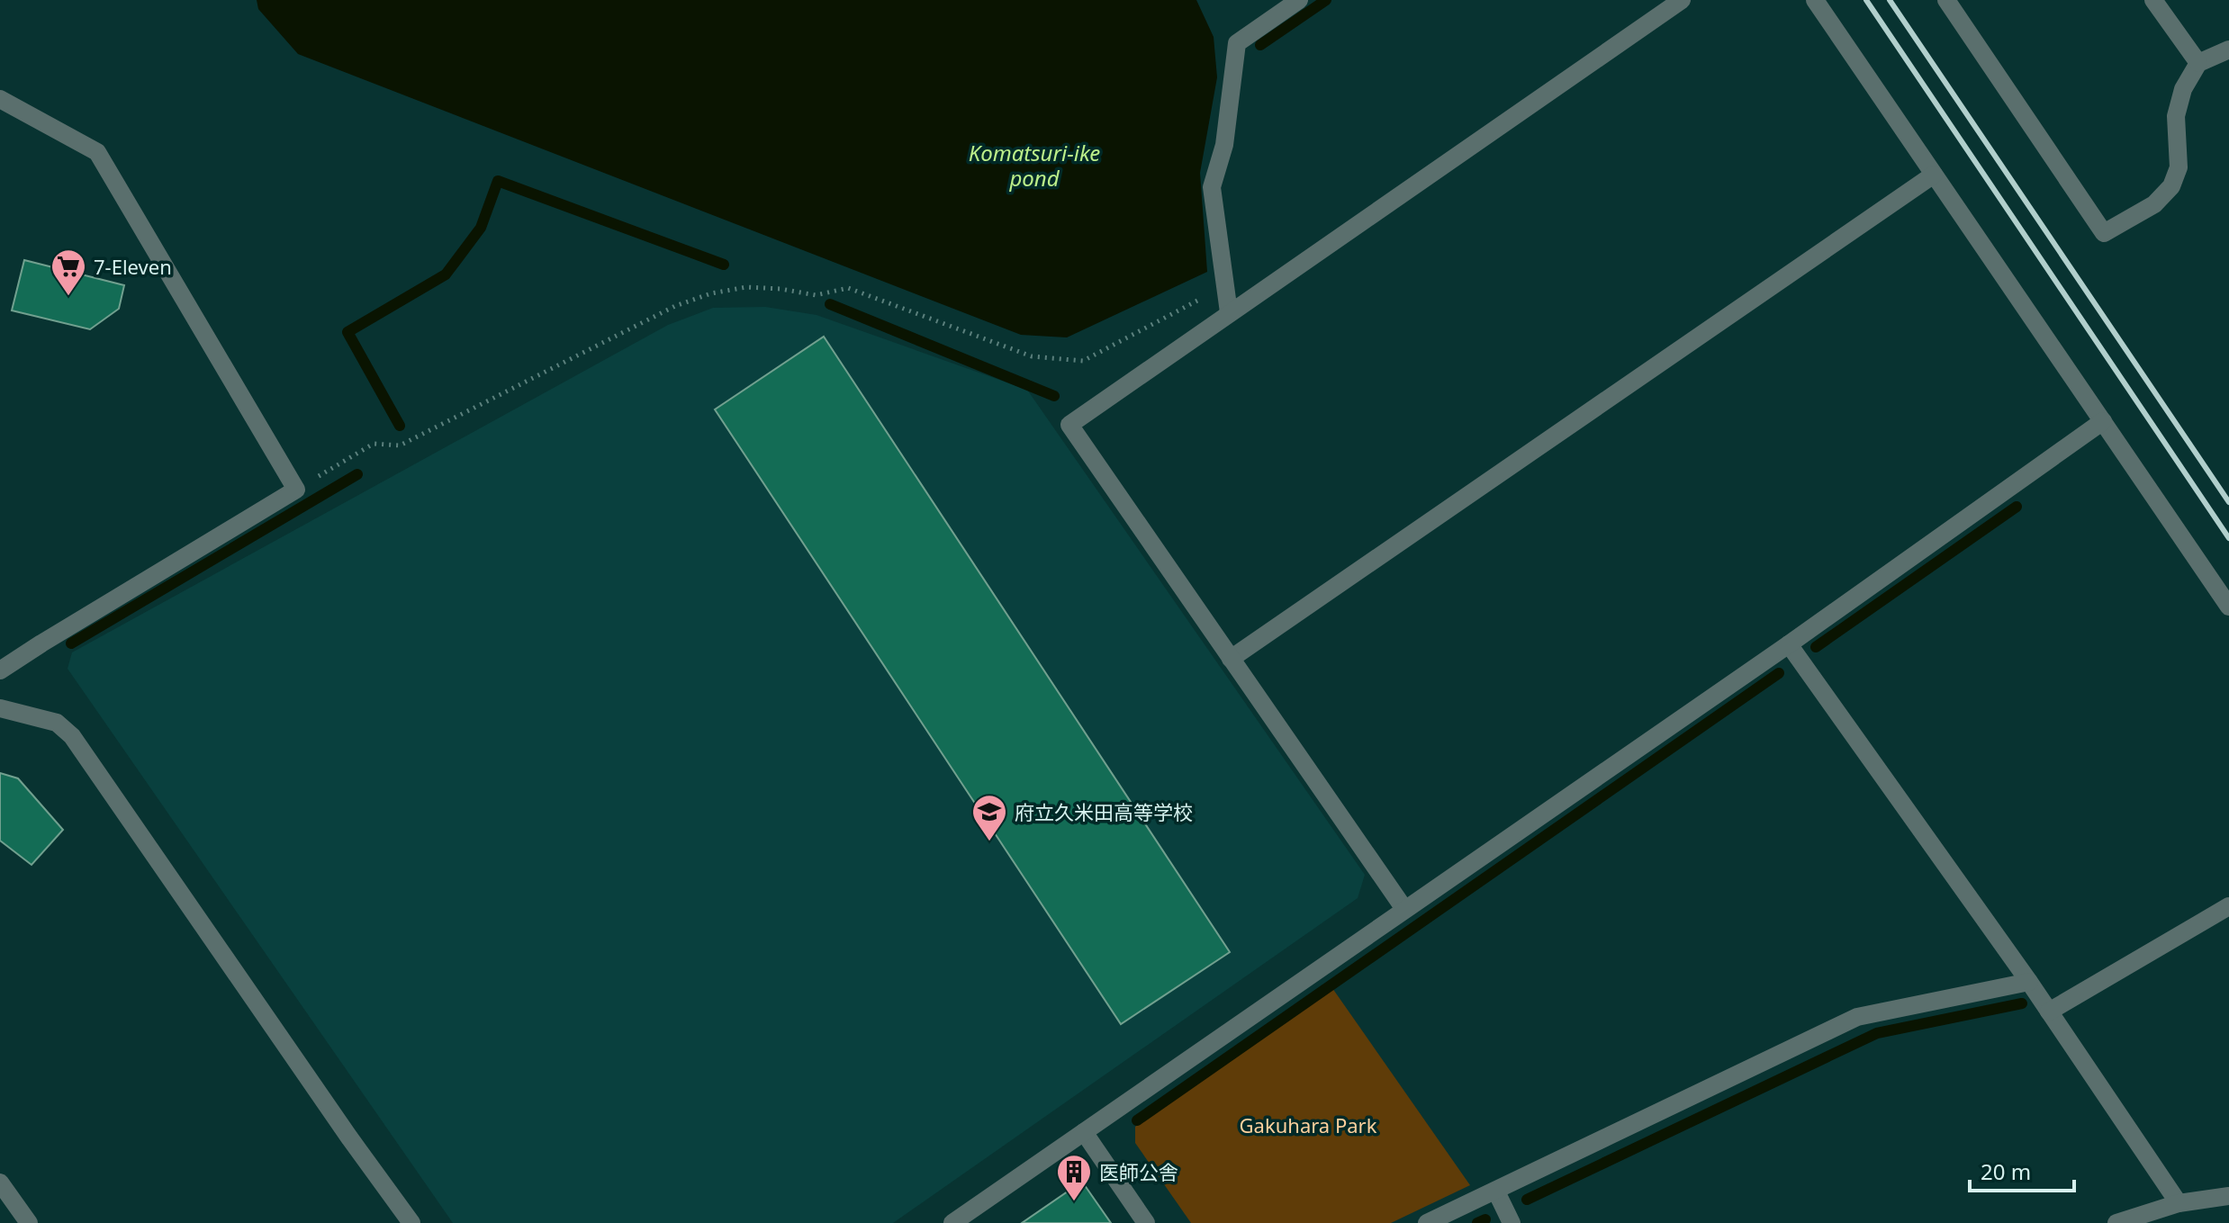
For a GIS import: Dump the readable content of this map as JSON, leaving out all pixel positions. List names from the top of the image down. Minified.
{"water":["Komatsuri-ike pond"],"parks":["Gakuhara Park"],"places":{"supermarket":["7-Eleven"],"school or university":["府立久米田高等学校"],"building":["医師公舎"]},"scale_bar":"20 m"}
